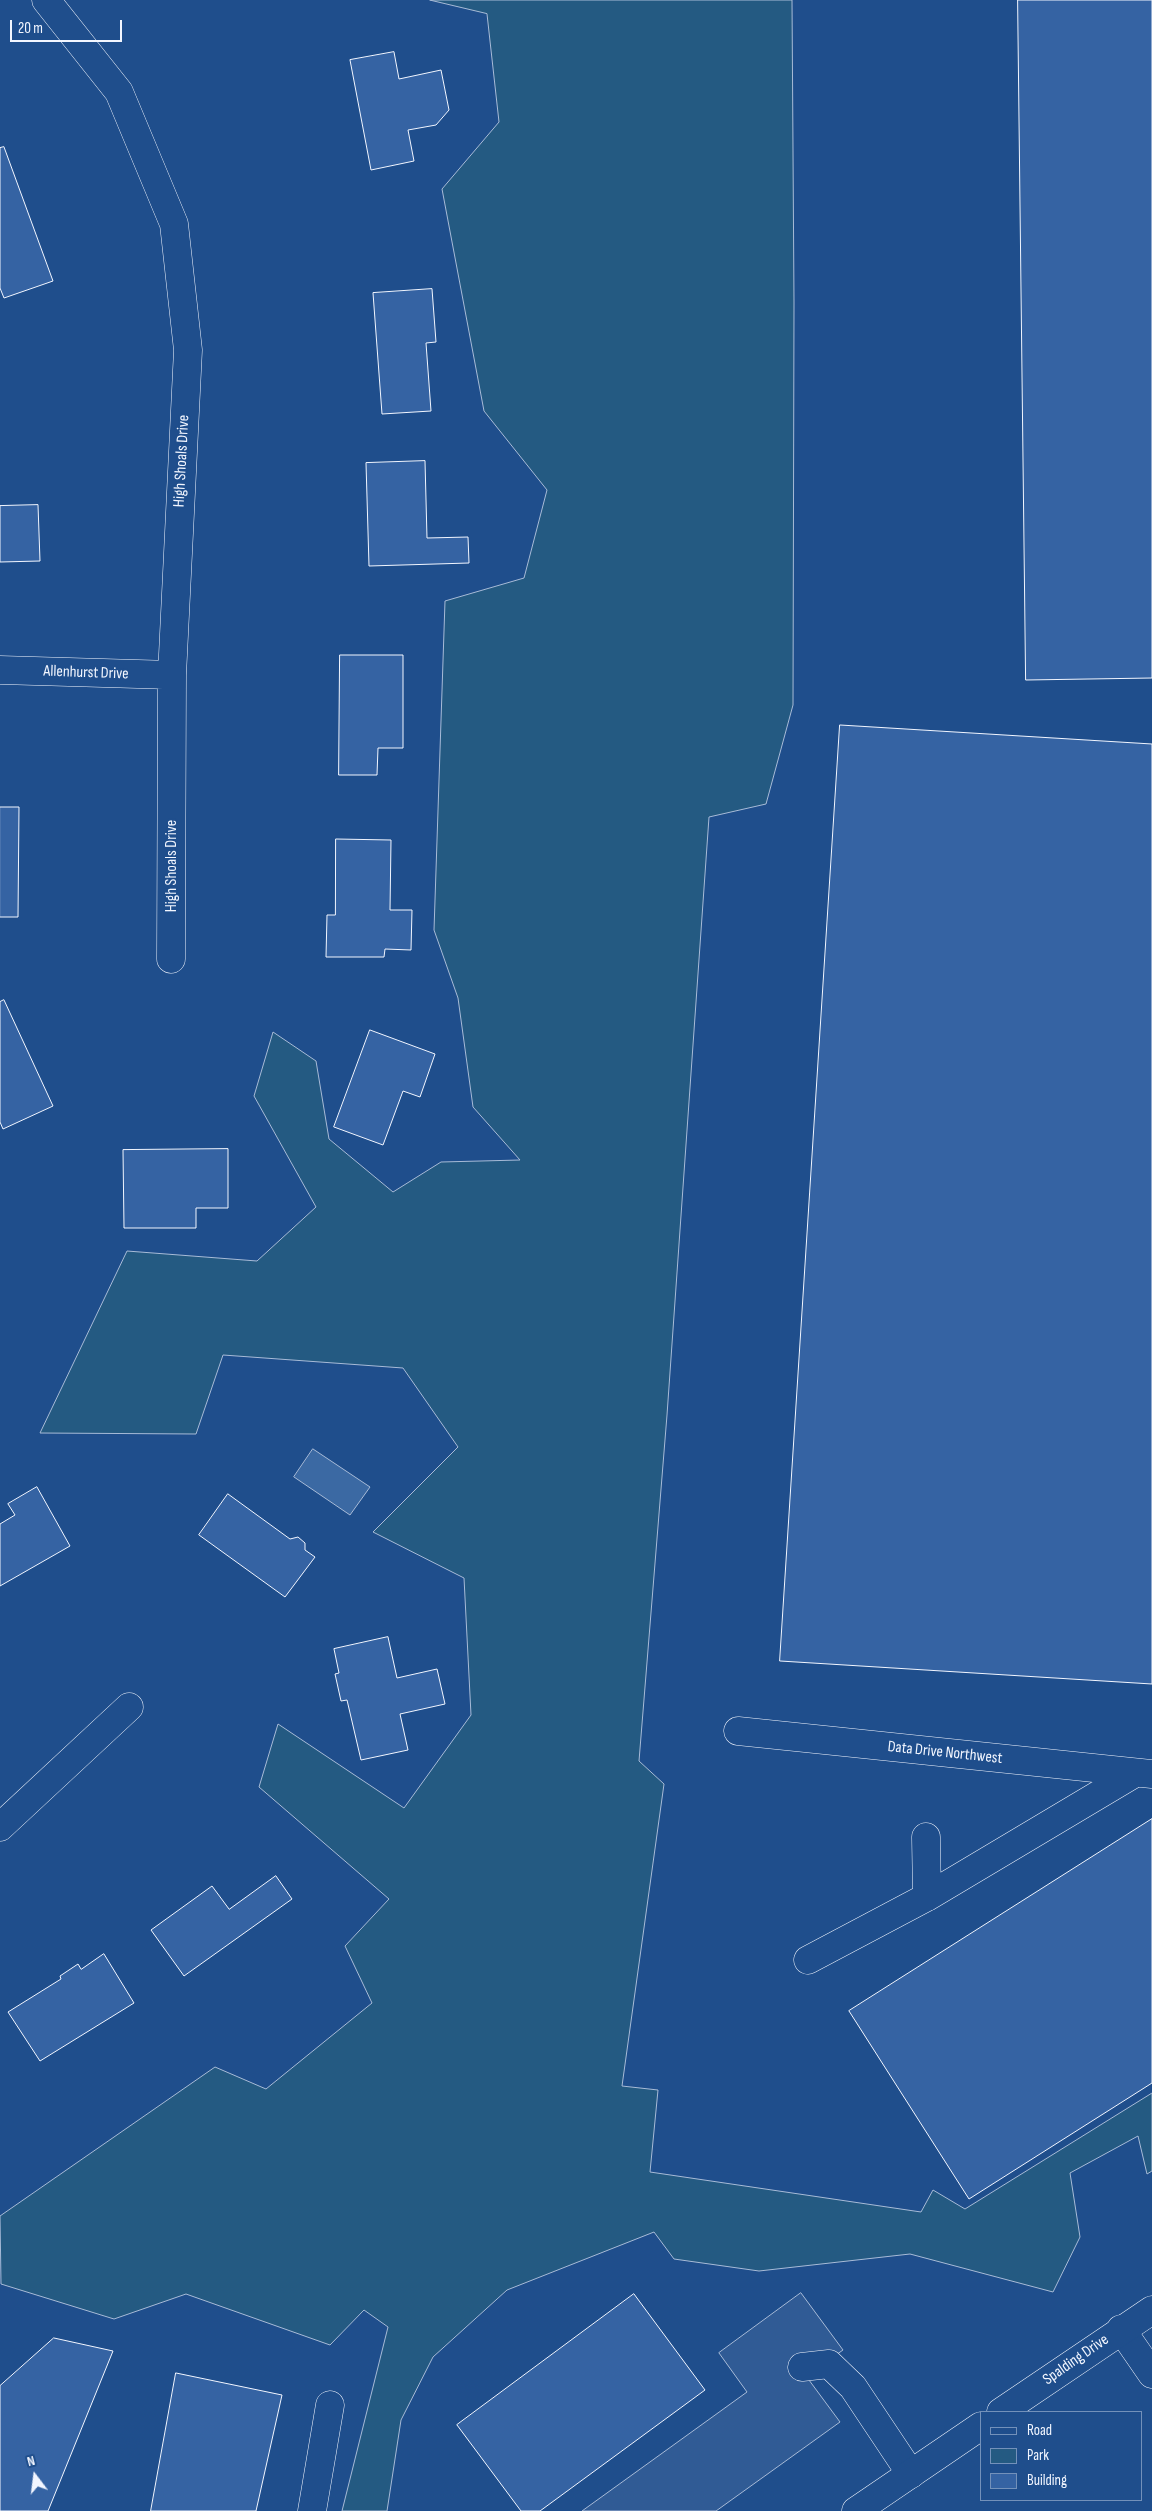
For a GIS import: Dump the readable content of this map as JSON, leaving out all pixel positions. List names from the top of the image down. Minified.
{"streets":{"street":["High Shoals Drive","Allenhurst Drive","Data Drive Northwest","Spalding Drive"]},"crossings":[["High Shoals Drive","Allenhurst Drive"]],"legend":["Road","Park","Building"],"scale_bar":"20 m","north":"top"}
